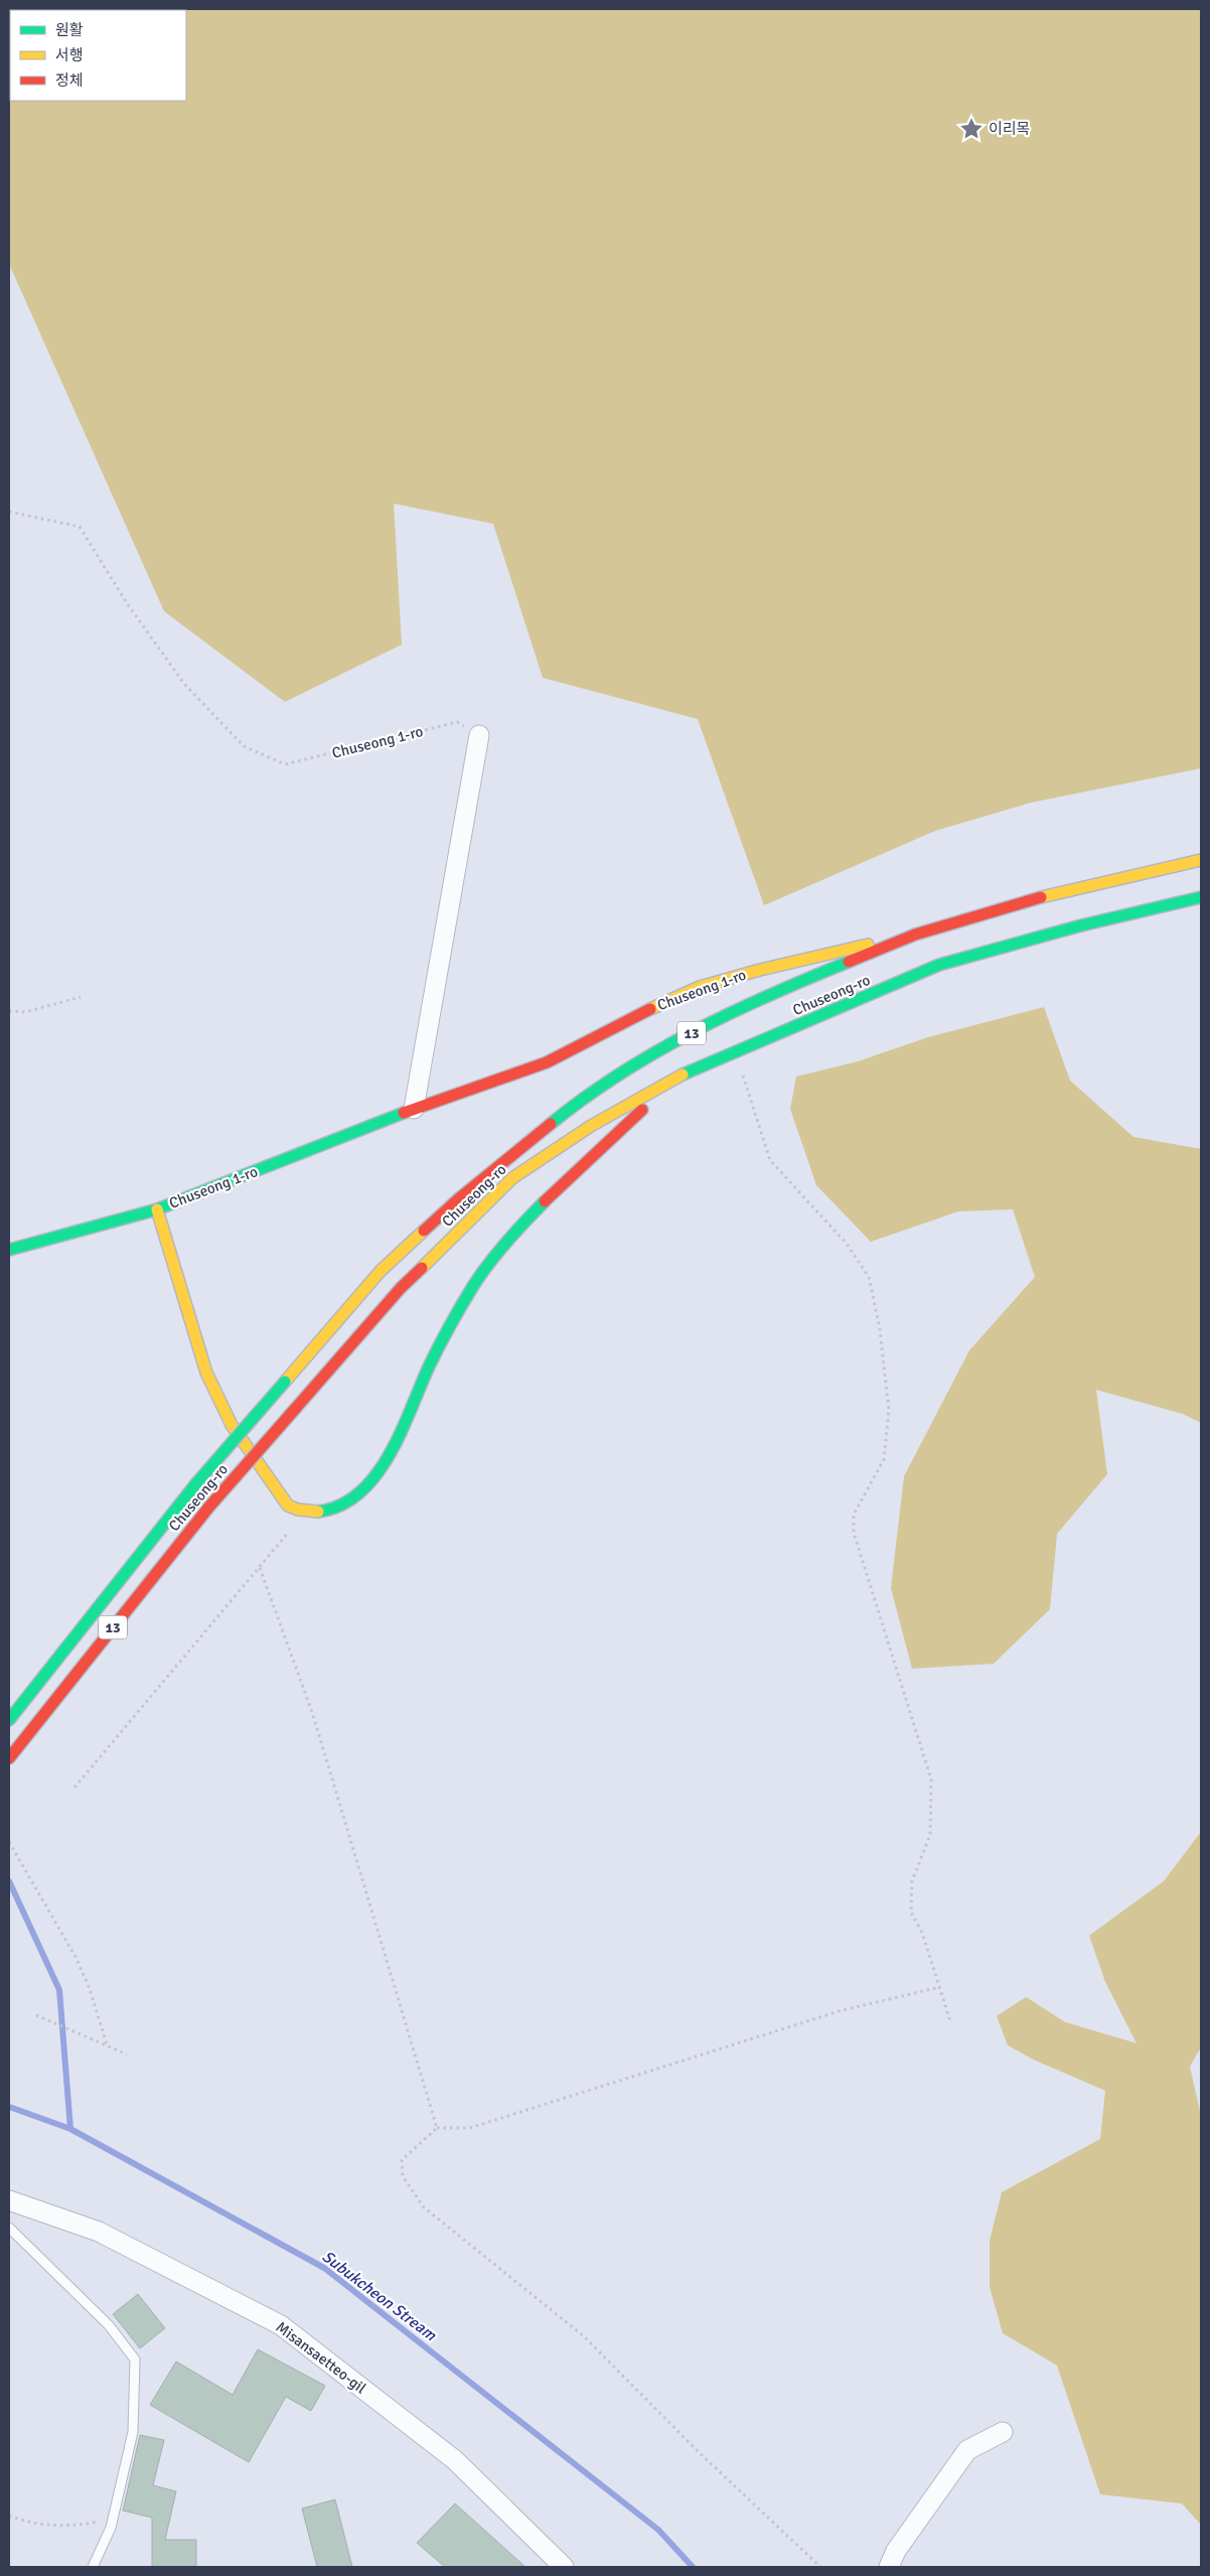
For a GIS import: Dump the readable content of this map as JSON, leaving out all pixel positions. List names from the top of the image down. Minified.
{"streets":{"main road":["Chuseong 1-ro","Chuseong-ro","13"],"street":["Misansaetteo-gil"]},"crossings":[["Chuseong 1-ro","Chuseong-ro"]],"water":["Subukcheon Stream"],"places":{"place":["이리목"]},"legend":["원활","서행","정체"]}
